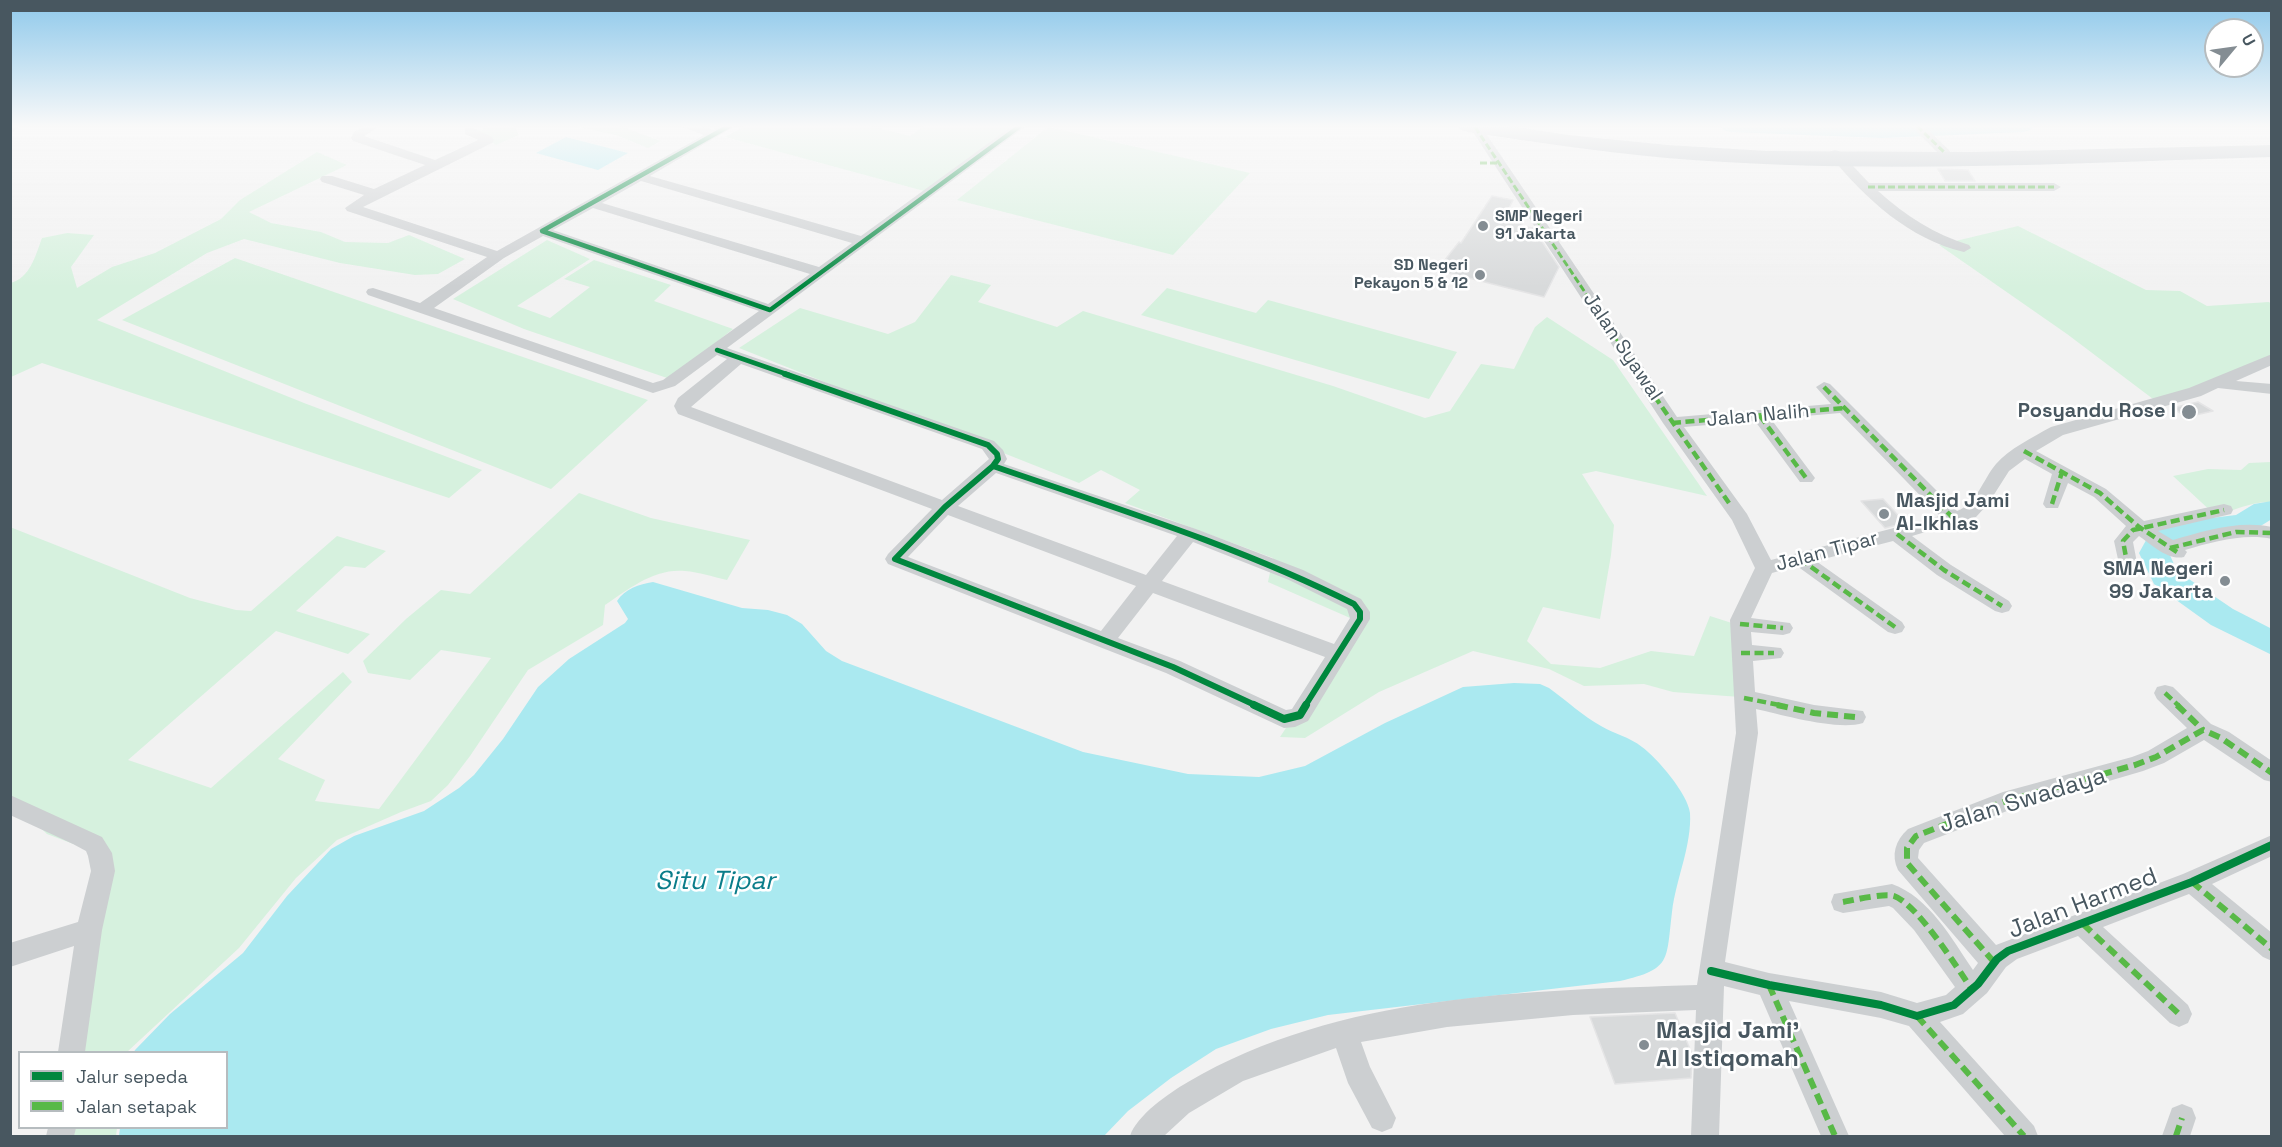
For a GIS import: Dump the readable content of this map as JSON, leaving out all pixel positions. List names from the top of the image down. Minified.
{"streets":{"street":["Jalan Syawal","Jalan Nalih","Jalan Tipar","Jalan Swadaya","Jalan Harmed"]},"crossings":[["Jalan Syawal","Jalan Nalih"],["Jalan Syawal","Jalan Tipar"],["Jalan Swadaya","Jalan Harmed"]],"water":["Situ Tipar"],"places":["SMP Negeri 91 Jakarta","SD Negeri Pekayon 5 & 12","Posyandu Rose I","Masjid Jami Al-Ikhlas","SMA Negeri 99 Jakarta","Masjid Jami' Al Istiqomah"],"legend":["Jalur sepeda","Jalan setapak"],"north":"top right"}
